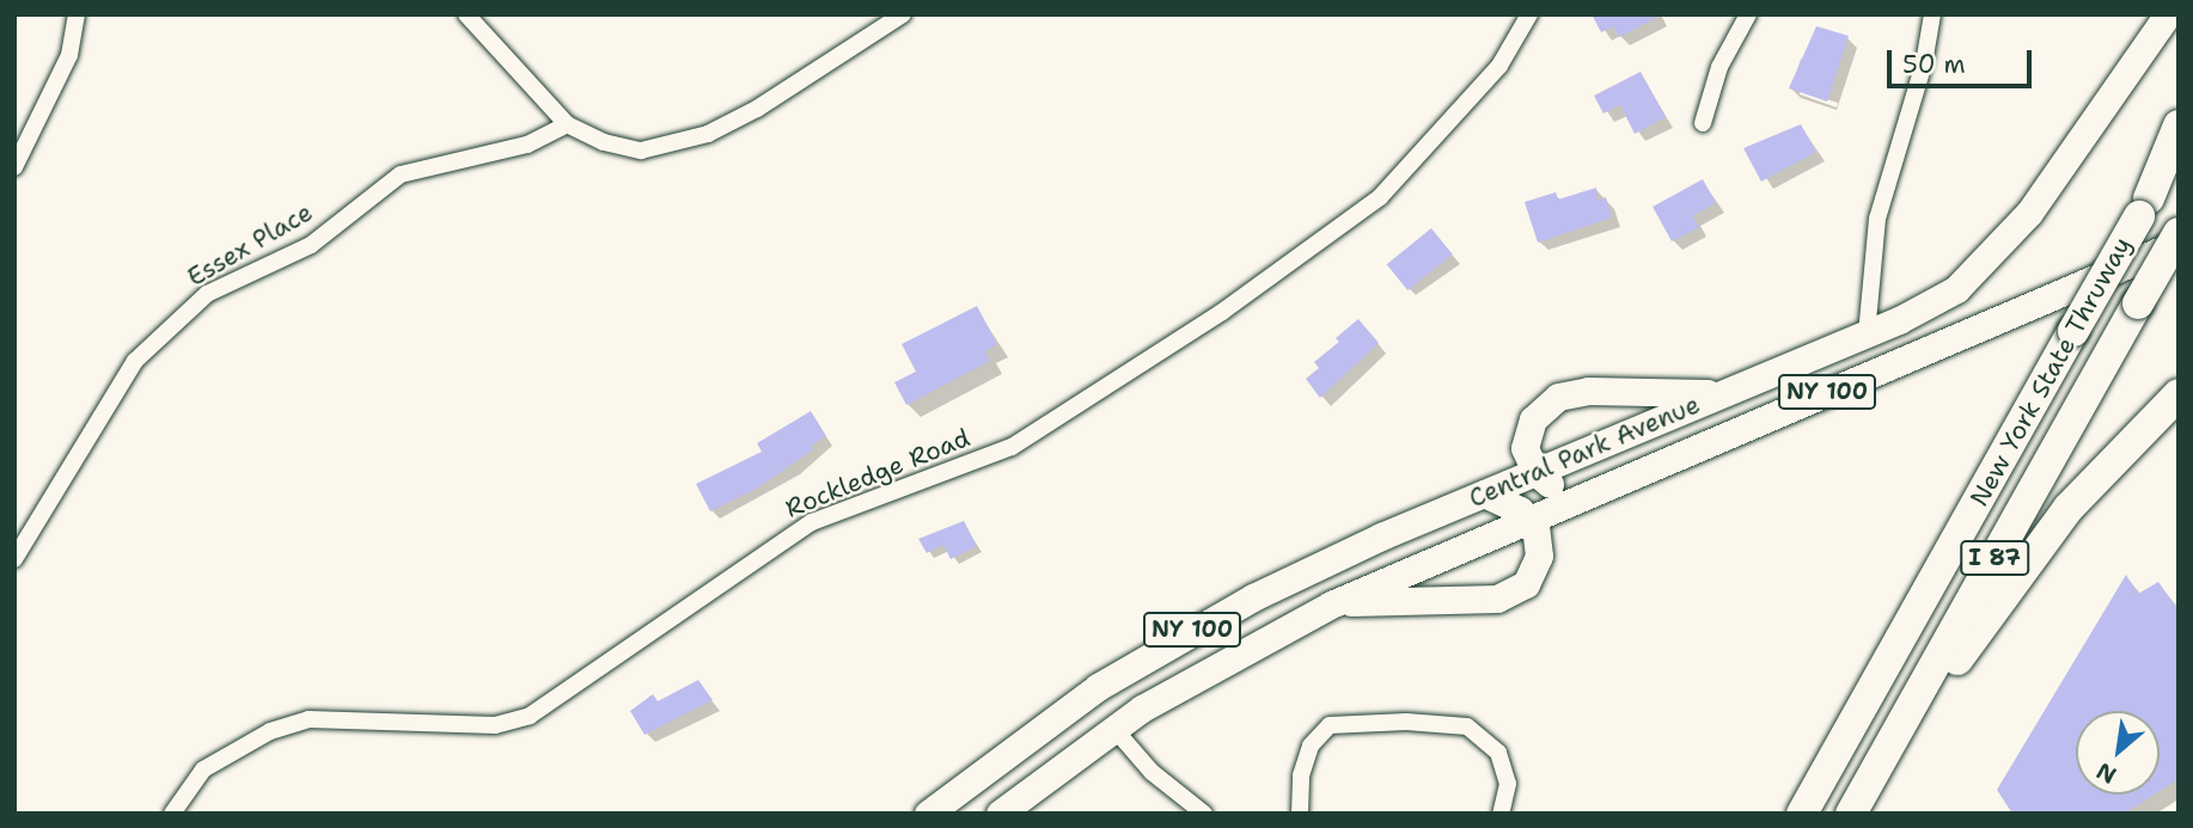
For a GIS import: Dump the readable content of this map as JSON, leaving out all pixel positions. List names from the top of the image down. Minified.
{"streets":{"highway":["New York State Thruway","I 87"],"main road":["NY 100","Central Park Avenue"],"street":["Essex Place","Rockledge Road"]},"scale_bar":"50 m","north":"bottom left"}
